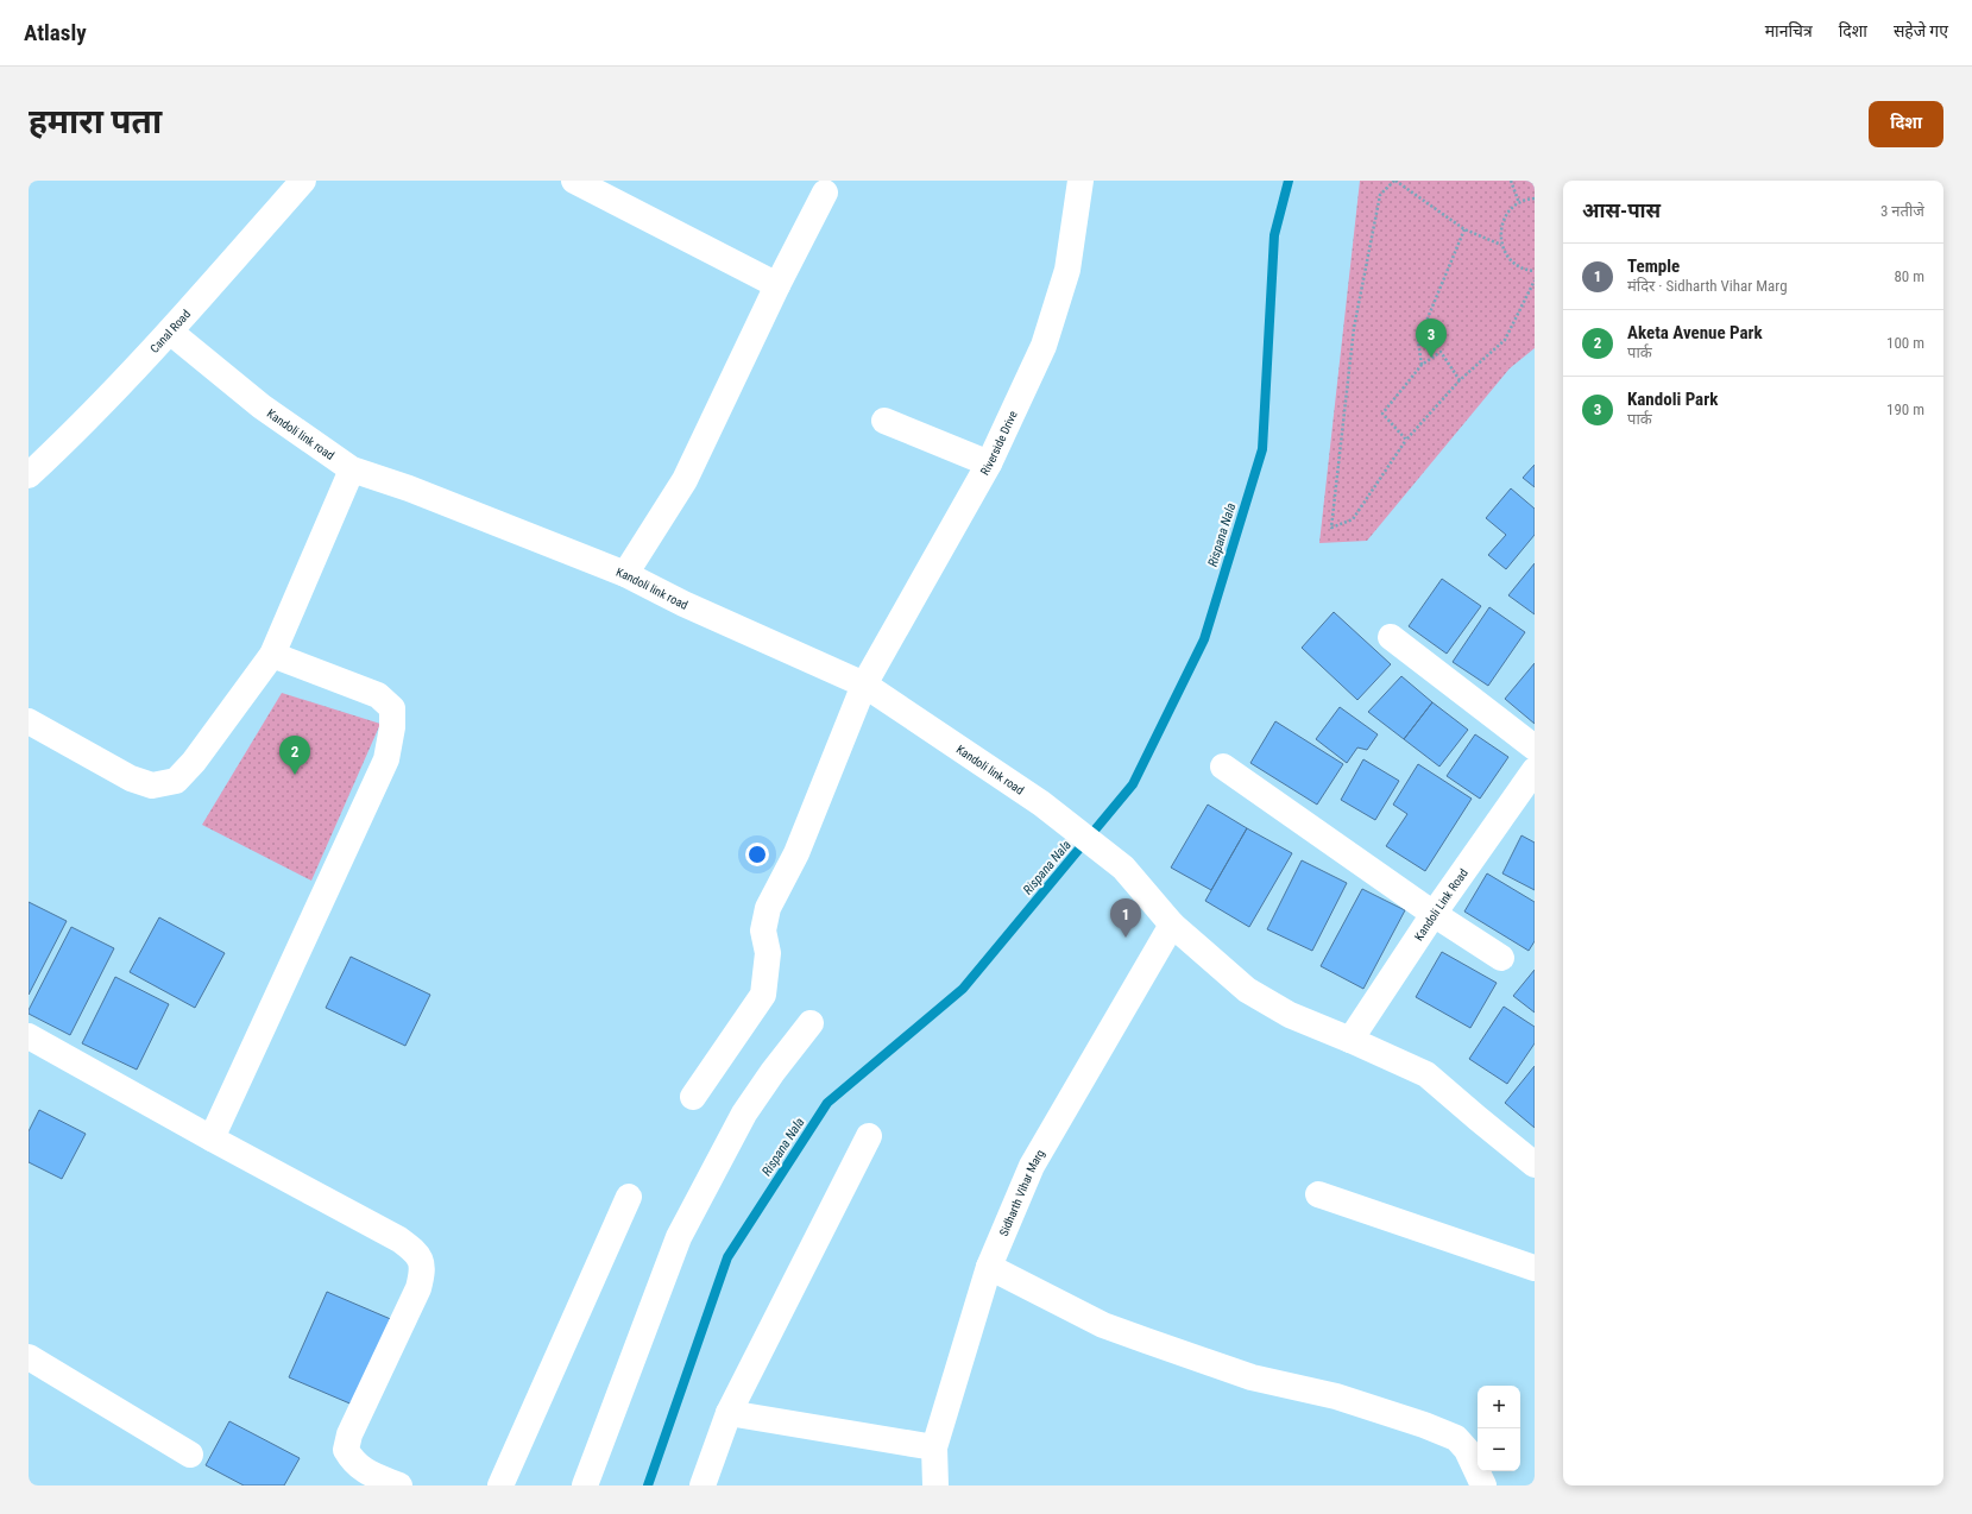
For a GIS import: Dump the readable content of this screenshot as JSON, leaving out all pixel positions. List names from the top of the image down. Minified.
{"streets":{"street":["Canal Road","Kandoli link road","Riverside Drive","Kandoli Link Road","Sidharth Vihar Marg"]},"crossings":[["Canal Road","Kandoli link road"],["Kandoli link road","Riverside Drive"],["Kandoli link road","Sidharth Vihar Marg"]],"water":["Rispana Nala"],"page":{"header":"Atlasly","nav":["मानचित्र","दिशा","सहेजे गए"],"buttons":"दिशा","title":"हमारा पता","heading":["आस-पास","3 नतीजे"],"list":[{"mark":"1","name":"Temple","note":"मंदिर · Sidharth Vihar Marg","value":"80 m"},{"mark":"2","name":"Aketa Avenue Park","note":"पार्क","value":"100 m"},{"mark":"3","name":"Kandoli Park","note":"पार्क","value":"190 m"}],"pins":["3","2","1"],"map_buttons":["+","−"]}}
